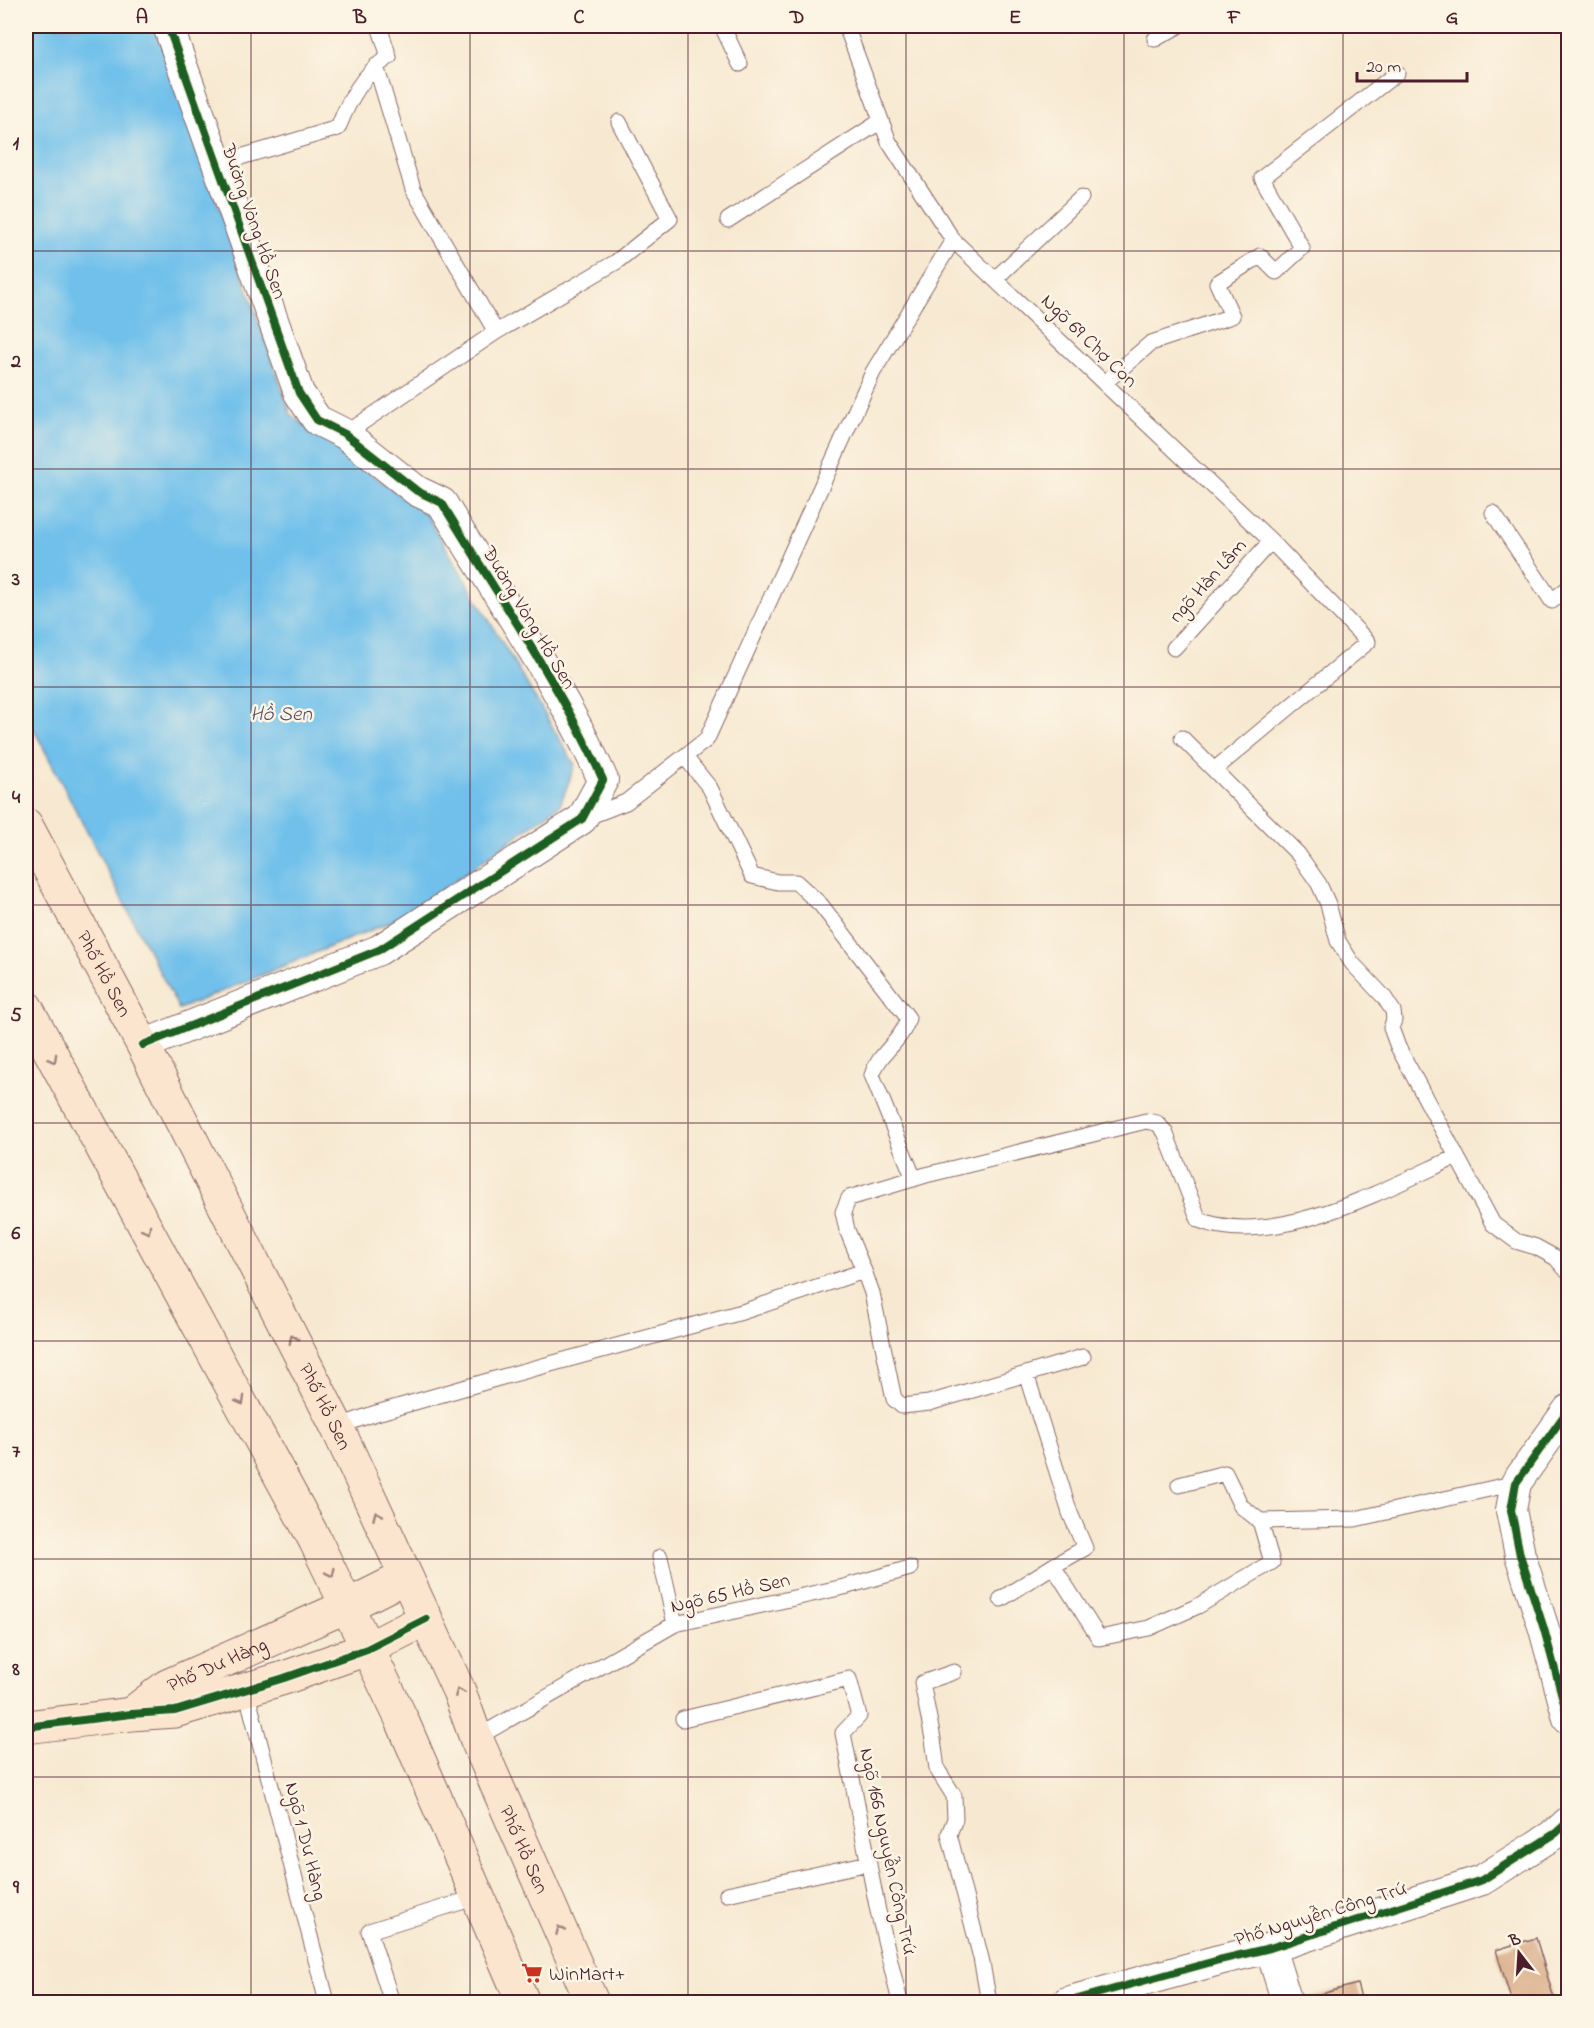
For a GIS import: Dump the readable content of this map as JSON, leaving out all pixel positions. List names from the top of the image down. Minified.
{"streets":{"main road":["Phố Hồ Sen","Phố Dư Hàng"],"street":["Đường Vòng Hồ Sen","Phố Nguyễn Công Trứ"],"lane":["Ngõ 69 Chợ Con","ngõ Hàn Lâm","Ngõ 65 Hồ Sen","Ngõ 1 Dư Hàng","Ngõ 166 Nguyễn Công Trứ"]},"crossings":[["Đường Vòng Hồ Sen","Phố Hồ Sen"],["Ngõ 69 Chợ Con","ngõ Hàn Lâm"],["Phố Hồ Sen","Ngõ 65 Hồ Sen"],["Phố Hồ Sen","Phố Dư Hàng"]],"water":["Hồ Sen"],"places":{"supermarket":["WinMart+"]},"scale_bar":"20 m","north":"top","grid":{"columns":["A","B","C","D","E","F","G"],"rows":["1","2","3","4","5","6","7","8","9"]}}
